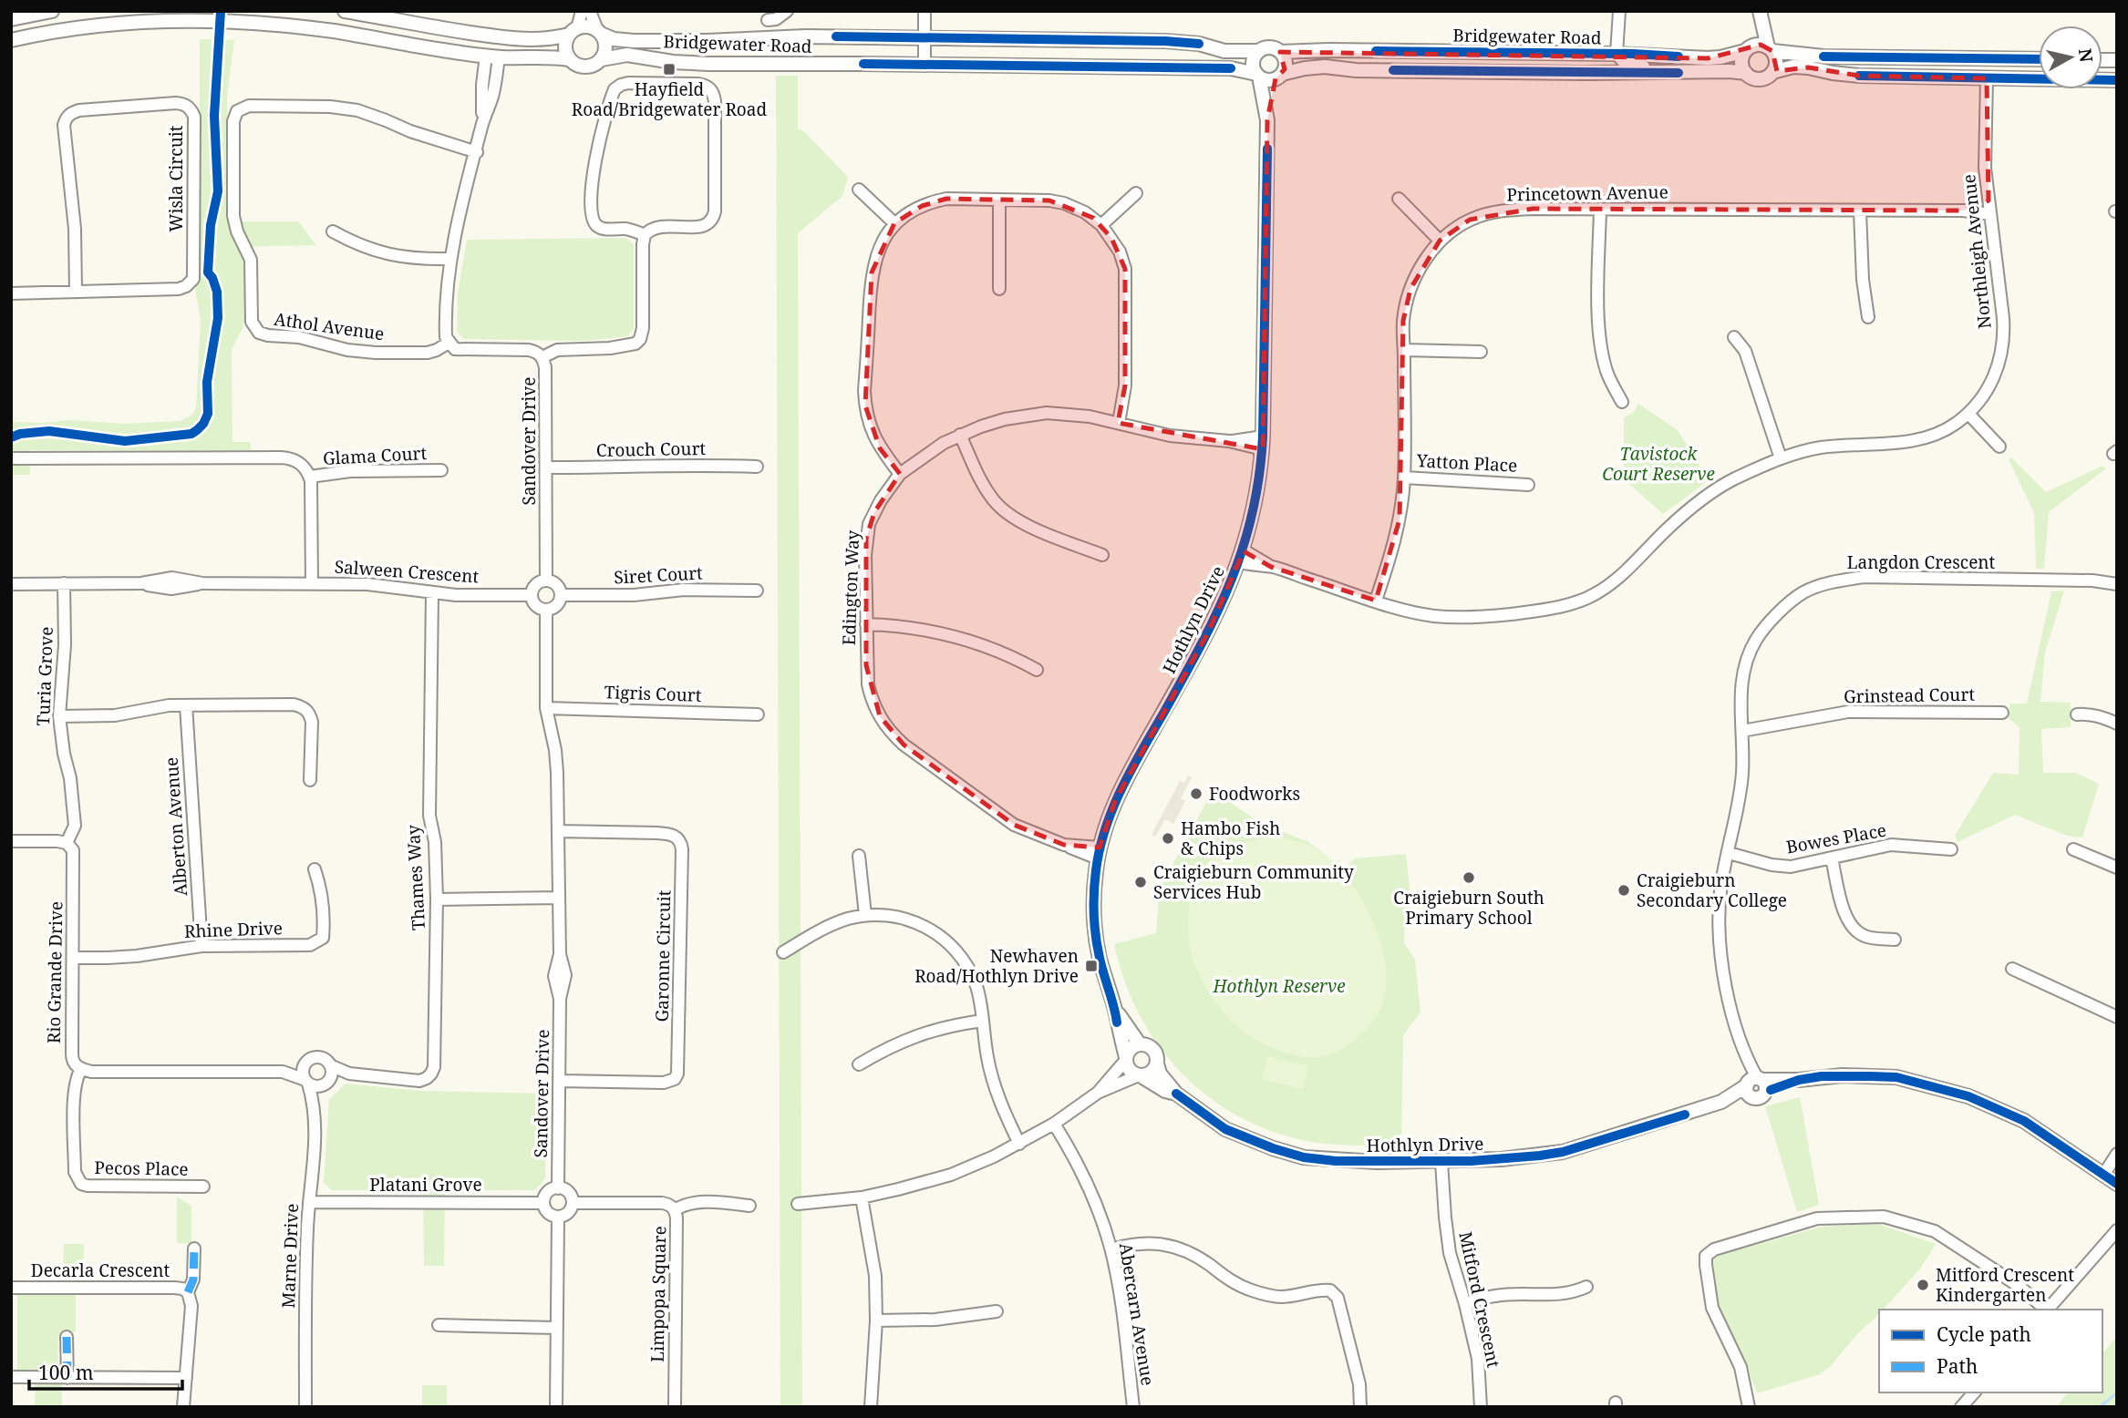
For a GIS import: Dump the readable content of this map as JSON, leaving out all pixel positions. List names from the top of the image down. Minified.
{"streets":{"street":["Bridgewater Road","Wisla Circuit","Princetown Avenue","Northleigh Avenue","Athol Avenue","Sandover Drive","Crouch Court","Glama Court","Yatton Place","Langdon Crescent","Salween Crescent","Siret Court","Edington Way","Hothlyn Drive","Turia Grove","Tigris Court","Grinstead Court","Alberton Avenue","Bowes Place","Thames Way","Rhine Drive","Garonne Circuit","Rio Grande Drive","Pecos Place","Platani Grove","Marne Drive","Decarla Crescent","Limpopa Square","Mitford Crescent","Abercarn Avenue"]},"crossings":[["Bridgewater Road","Hothlyn Drive"],["Princetown Avenue","Northleigh Avenue"],["Princetown Avenue","Yatton Place"],["Northleigh Avenue","Hothlyn Drive"],["Athol Avenue","Sandover Drive"],["Sandover Drive","Crouch Court"],["Sandover Drive","Salween Crescent"],["Sandover Drive","Siret Court"],["Sandover Drive","Tigris Court"],["Sandover Drive","Garonne Circuit"],["Sandover Drive","Platani Grove"],["Sandover Drive","Limpopa Square"],["Langdon Crescent","Hothlyn Drive"],["Langdon Crescent","Grinstead Court"],["Langdon Crescent","Bowes Place"],["Salween Crescent","Siret Court"],["Salween Crescent","Turia Grove"],["Salween Crescent","Thames Way"],["Edington Way","Hothlyn Drive"],["Hothlyn Drive","Mitford Crescent"],["Turia Grove","Rio Grande Drive"],["Alberton Avenue","Rhine Drive"],["Thames Way","Marne Drive"],["Rhine Drive","Rio Grande Drive"],["Rio Grande Drive","Pecos Place"],["Platani Grove","Marne Drive"],["Platani Grove","Limpopa Square"]],"parks":["Tavistock Court Reserve","Hothlyn Reserve"],"places":{"transit":["Hayfield Road/Bridgewater Road","Newhaven Road/Hothlyn Drive"],"other":["Foodworks","Hambo Fish & Chips","Craigieburn South Primary School","Craigieburn Community Services Hub","Craigieburn Secondary College","Mitford Crescent Kindergarten"]},"legend":["Cycle path","Path"],"scale_bar":"100 m","north":"right"}
